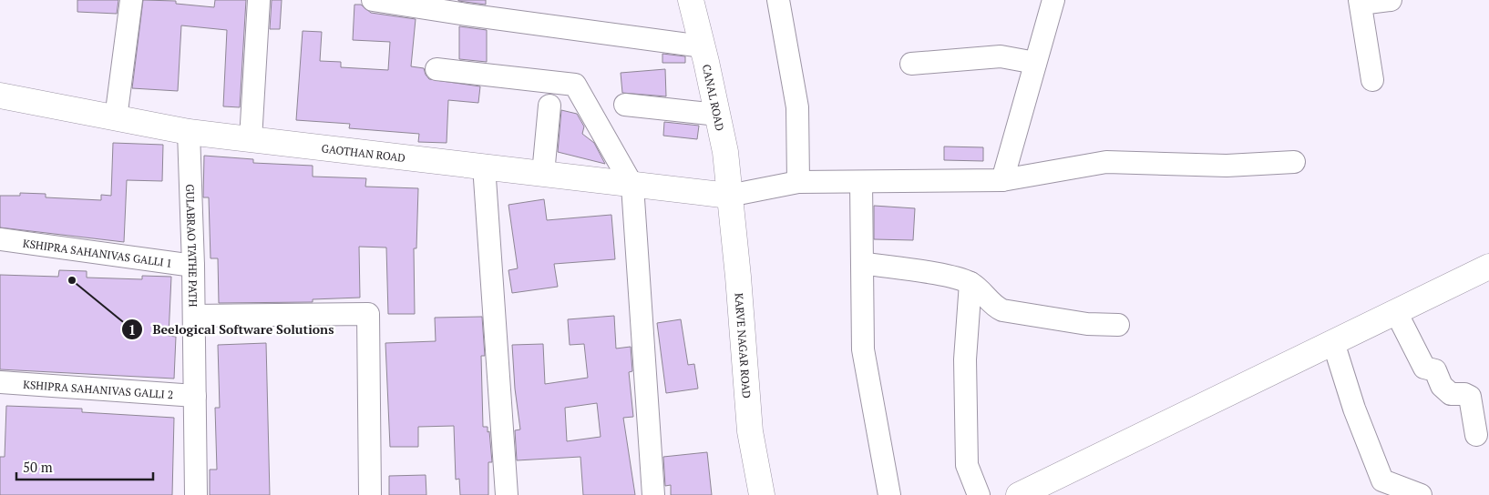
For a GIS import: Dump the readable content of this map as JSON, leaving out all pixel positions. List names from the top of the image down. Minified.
{"streets":{"street":["CANAL ROAD","GAOTHAN ROAD","GULABRAO TATHE PATH","KSHIPRA SAHANIVAS GALLI 1","KARVE NAGAR ROAD","KSHIPRA SAHANIVAS GALLI 2"]},"crossings":[["CANAL ROAD","GAOTHAN ROAD"],["CANAL ROAD","KARVE NAGAR ROAD"],["GAOTHAN ROAD","GULABRAO TATHE PATH"],["GAOTHAN ROAD","KARVE NAGAR ROAD"],["GULABRAO TATHE PATH","KSHIPRA SAHANIVAS GALLI 1"],["GULABRAO TATHE PATH","KSHIPRA SAHANIVAS GALLI 2"]],"places":["Beelogical Software Solutions"],"scale_bar":"50 m"}
